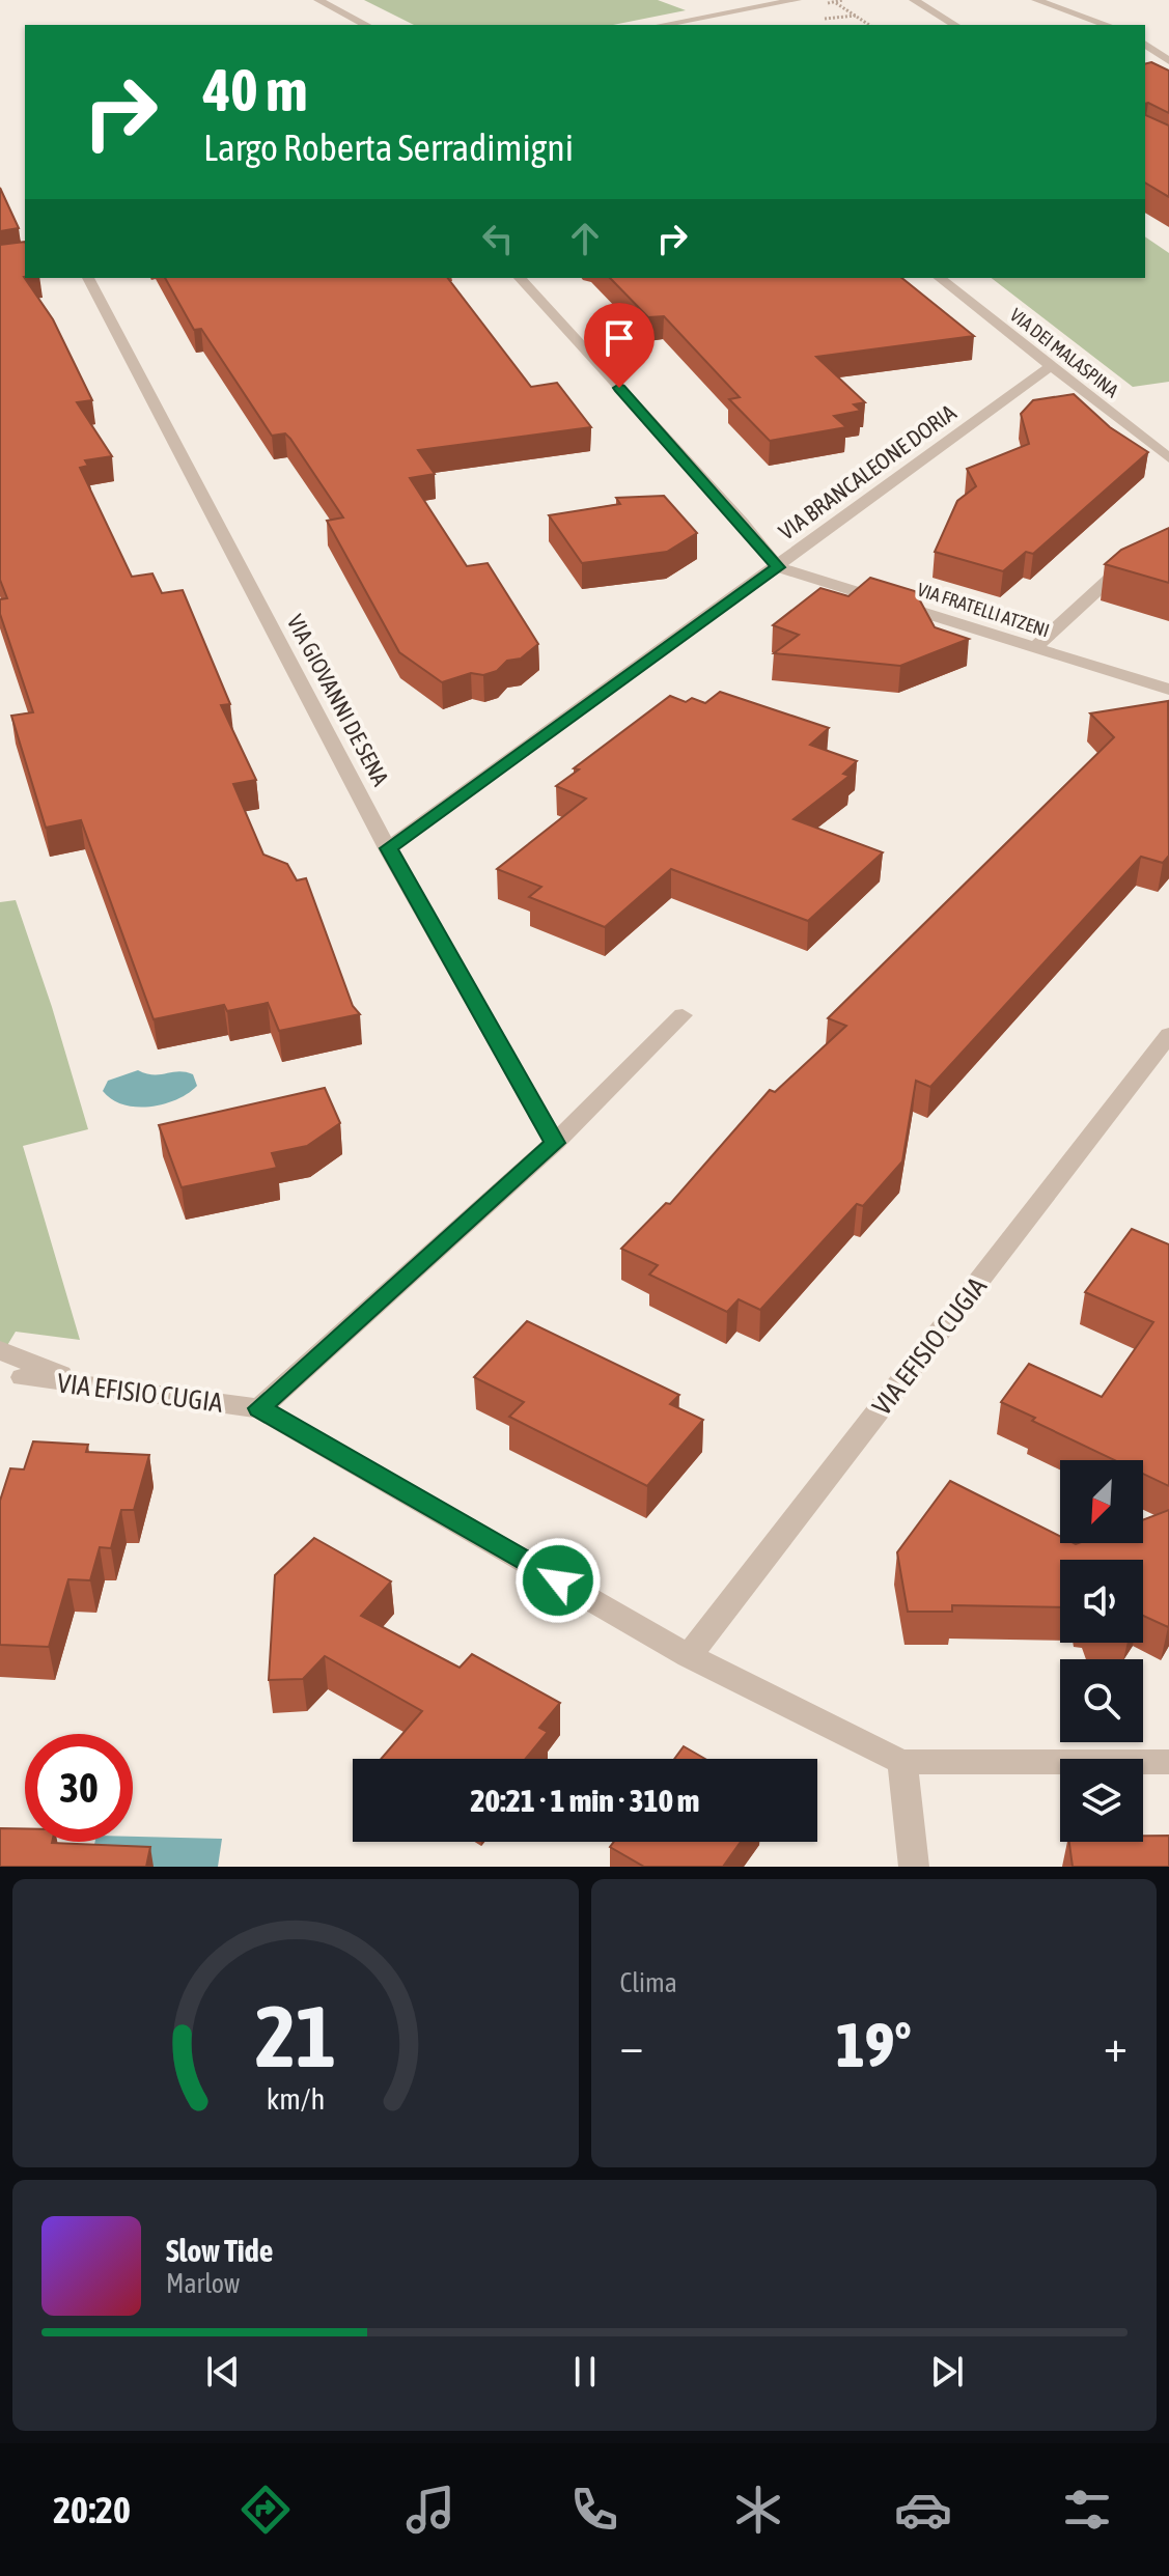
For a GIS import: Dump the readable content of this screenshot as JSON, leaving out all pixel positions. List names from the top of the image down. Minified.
{"streets":{"street":["VIA DEI MALASPINA","VIA BRANCALEONE DORIA","VIA FRATELLI ATZENI","VIA GIOVANNI DE SENA","VIA EFISIO CUGIA"]},"crossings":[["VIA DEI MALASPINA","VIA BRANCALEONE DORIA"],["VIA BRANCALEONE DORIA","VIA FRATELLI ATZENI"],["VIA BRANCALEONE DORIA","VIA GIOVANNI DE SENA"]],"north":"bottom left","page":{"turn":["40 m","Largo Roberta Serradimigni"],"limit":"30","trip":"20:21 · 1 min · 310 m","tile":"Clima","heat":["−","19°","+"],"song":["Slow Tide","Marlow"],"tabs":"20:20","gauge":["21","km/h"]}}
